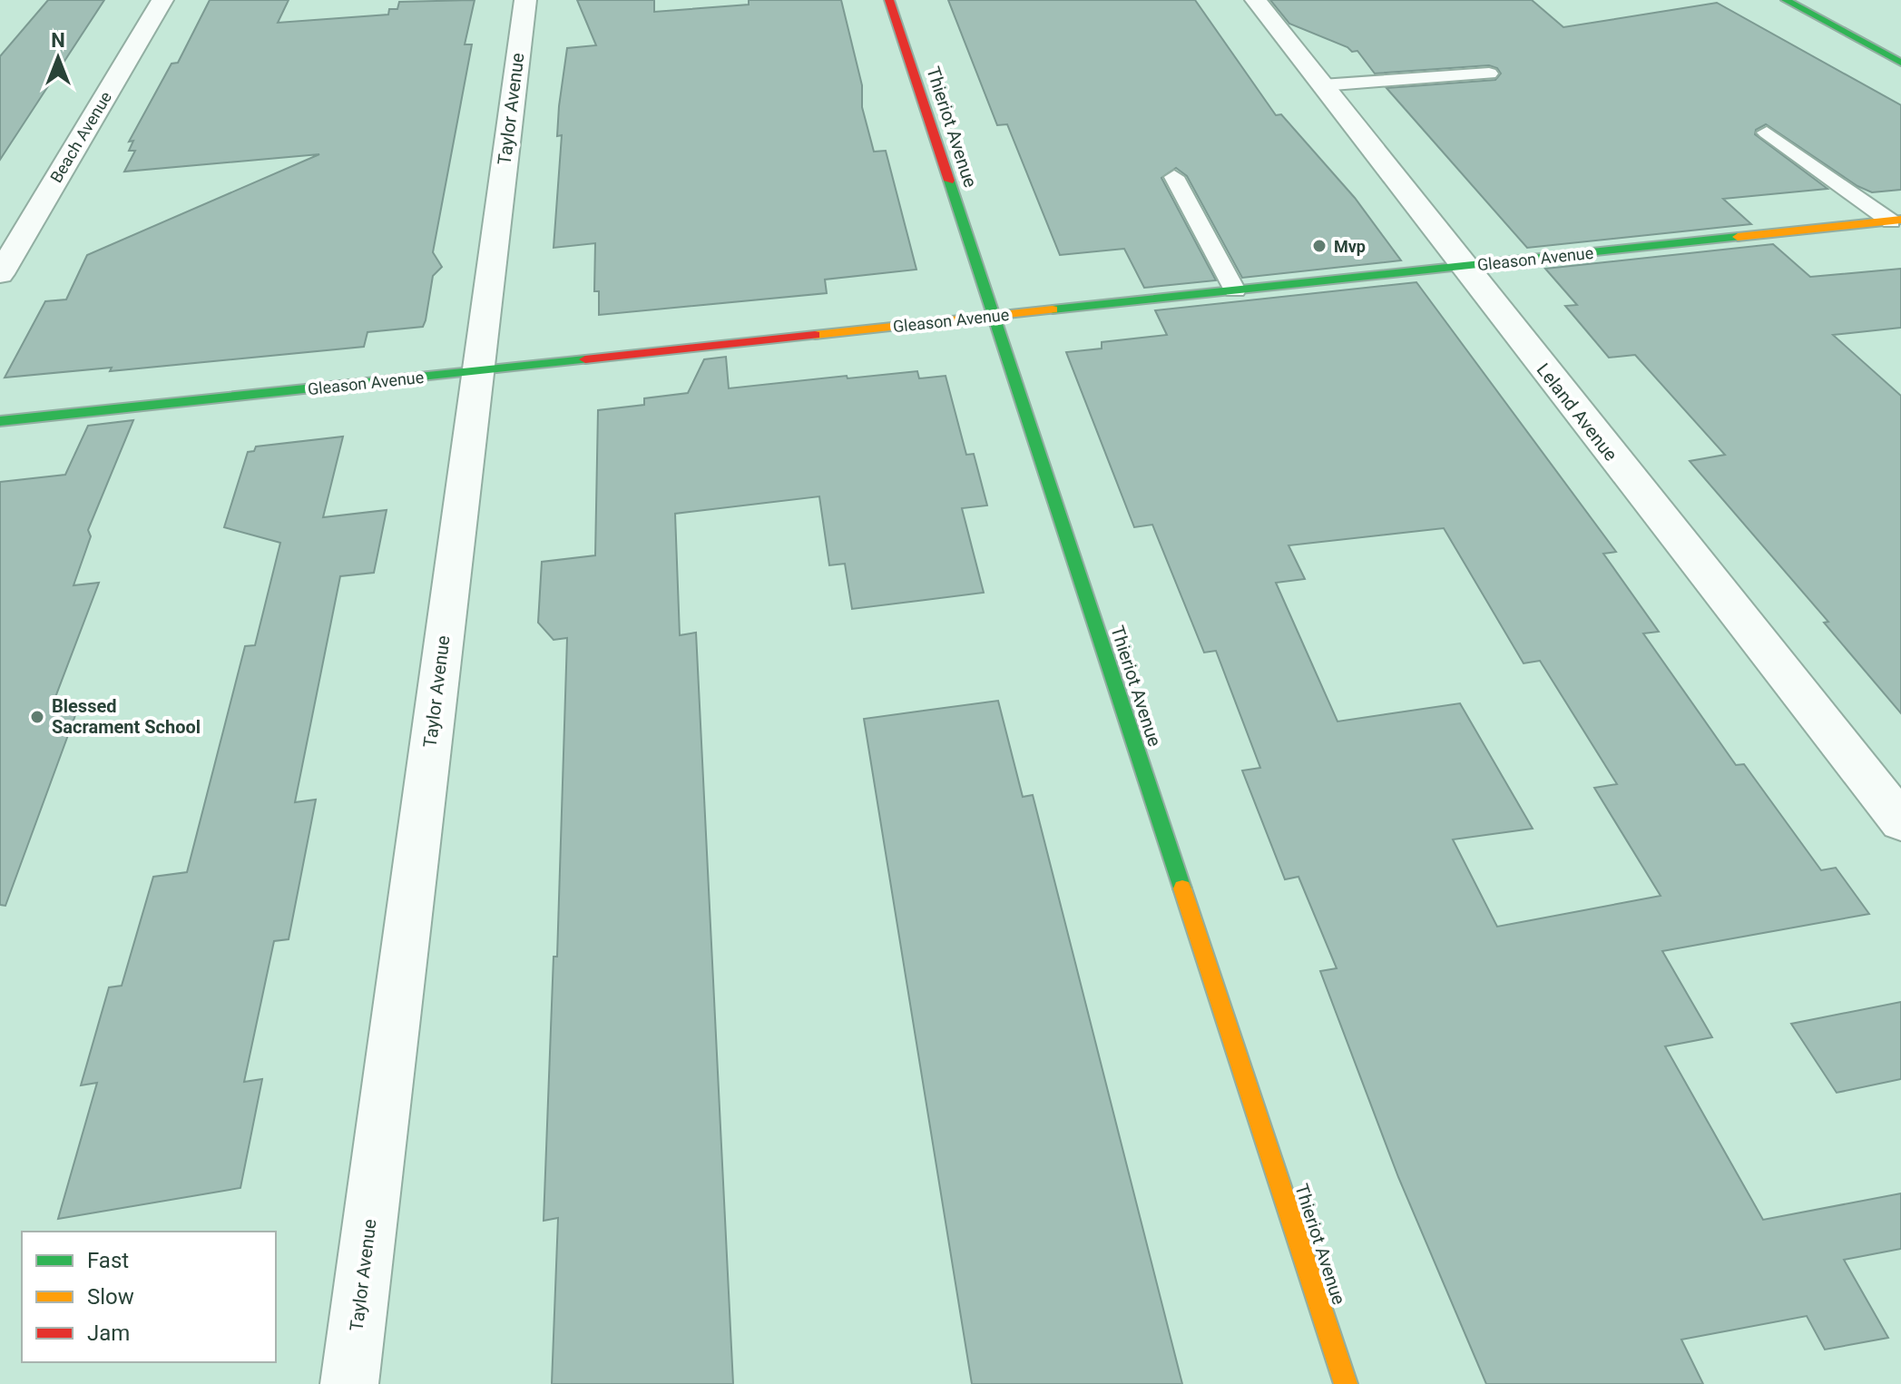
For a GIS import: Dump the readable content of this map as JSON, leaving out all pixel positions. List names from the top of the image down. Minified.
{"streets":{"street":["Taylor Avenue","Thieriot Avenue","Beach Avenue","Gleason Avenue","Leland Avenue"]},"crossings":[["Taylor Avenue","Gleason Avenue"],["Thieriot Avenue","Gleason Avenue"],["Gleason Avenue","Leland Avenue"]],"places":["Mvp","Blessed Sacrament School"],"legend":["Fast","Slow","Jam"],"north":"top"}
